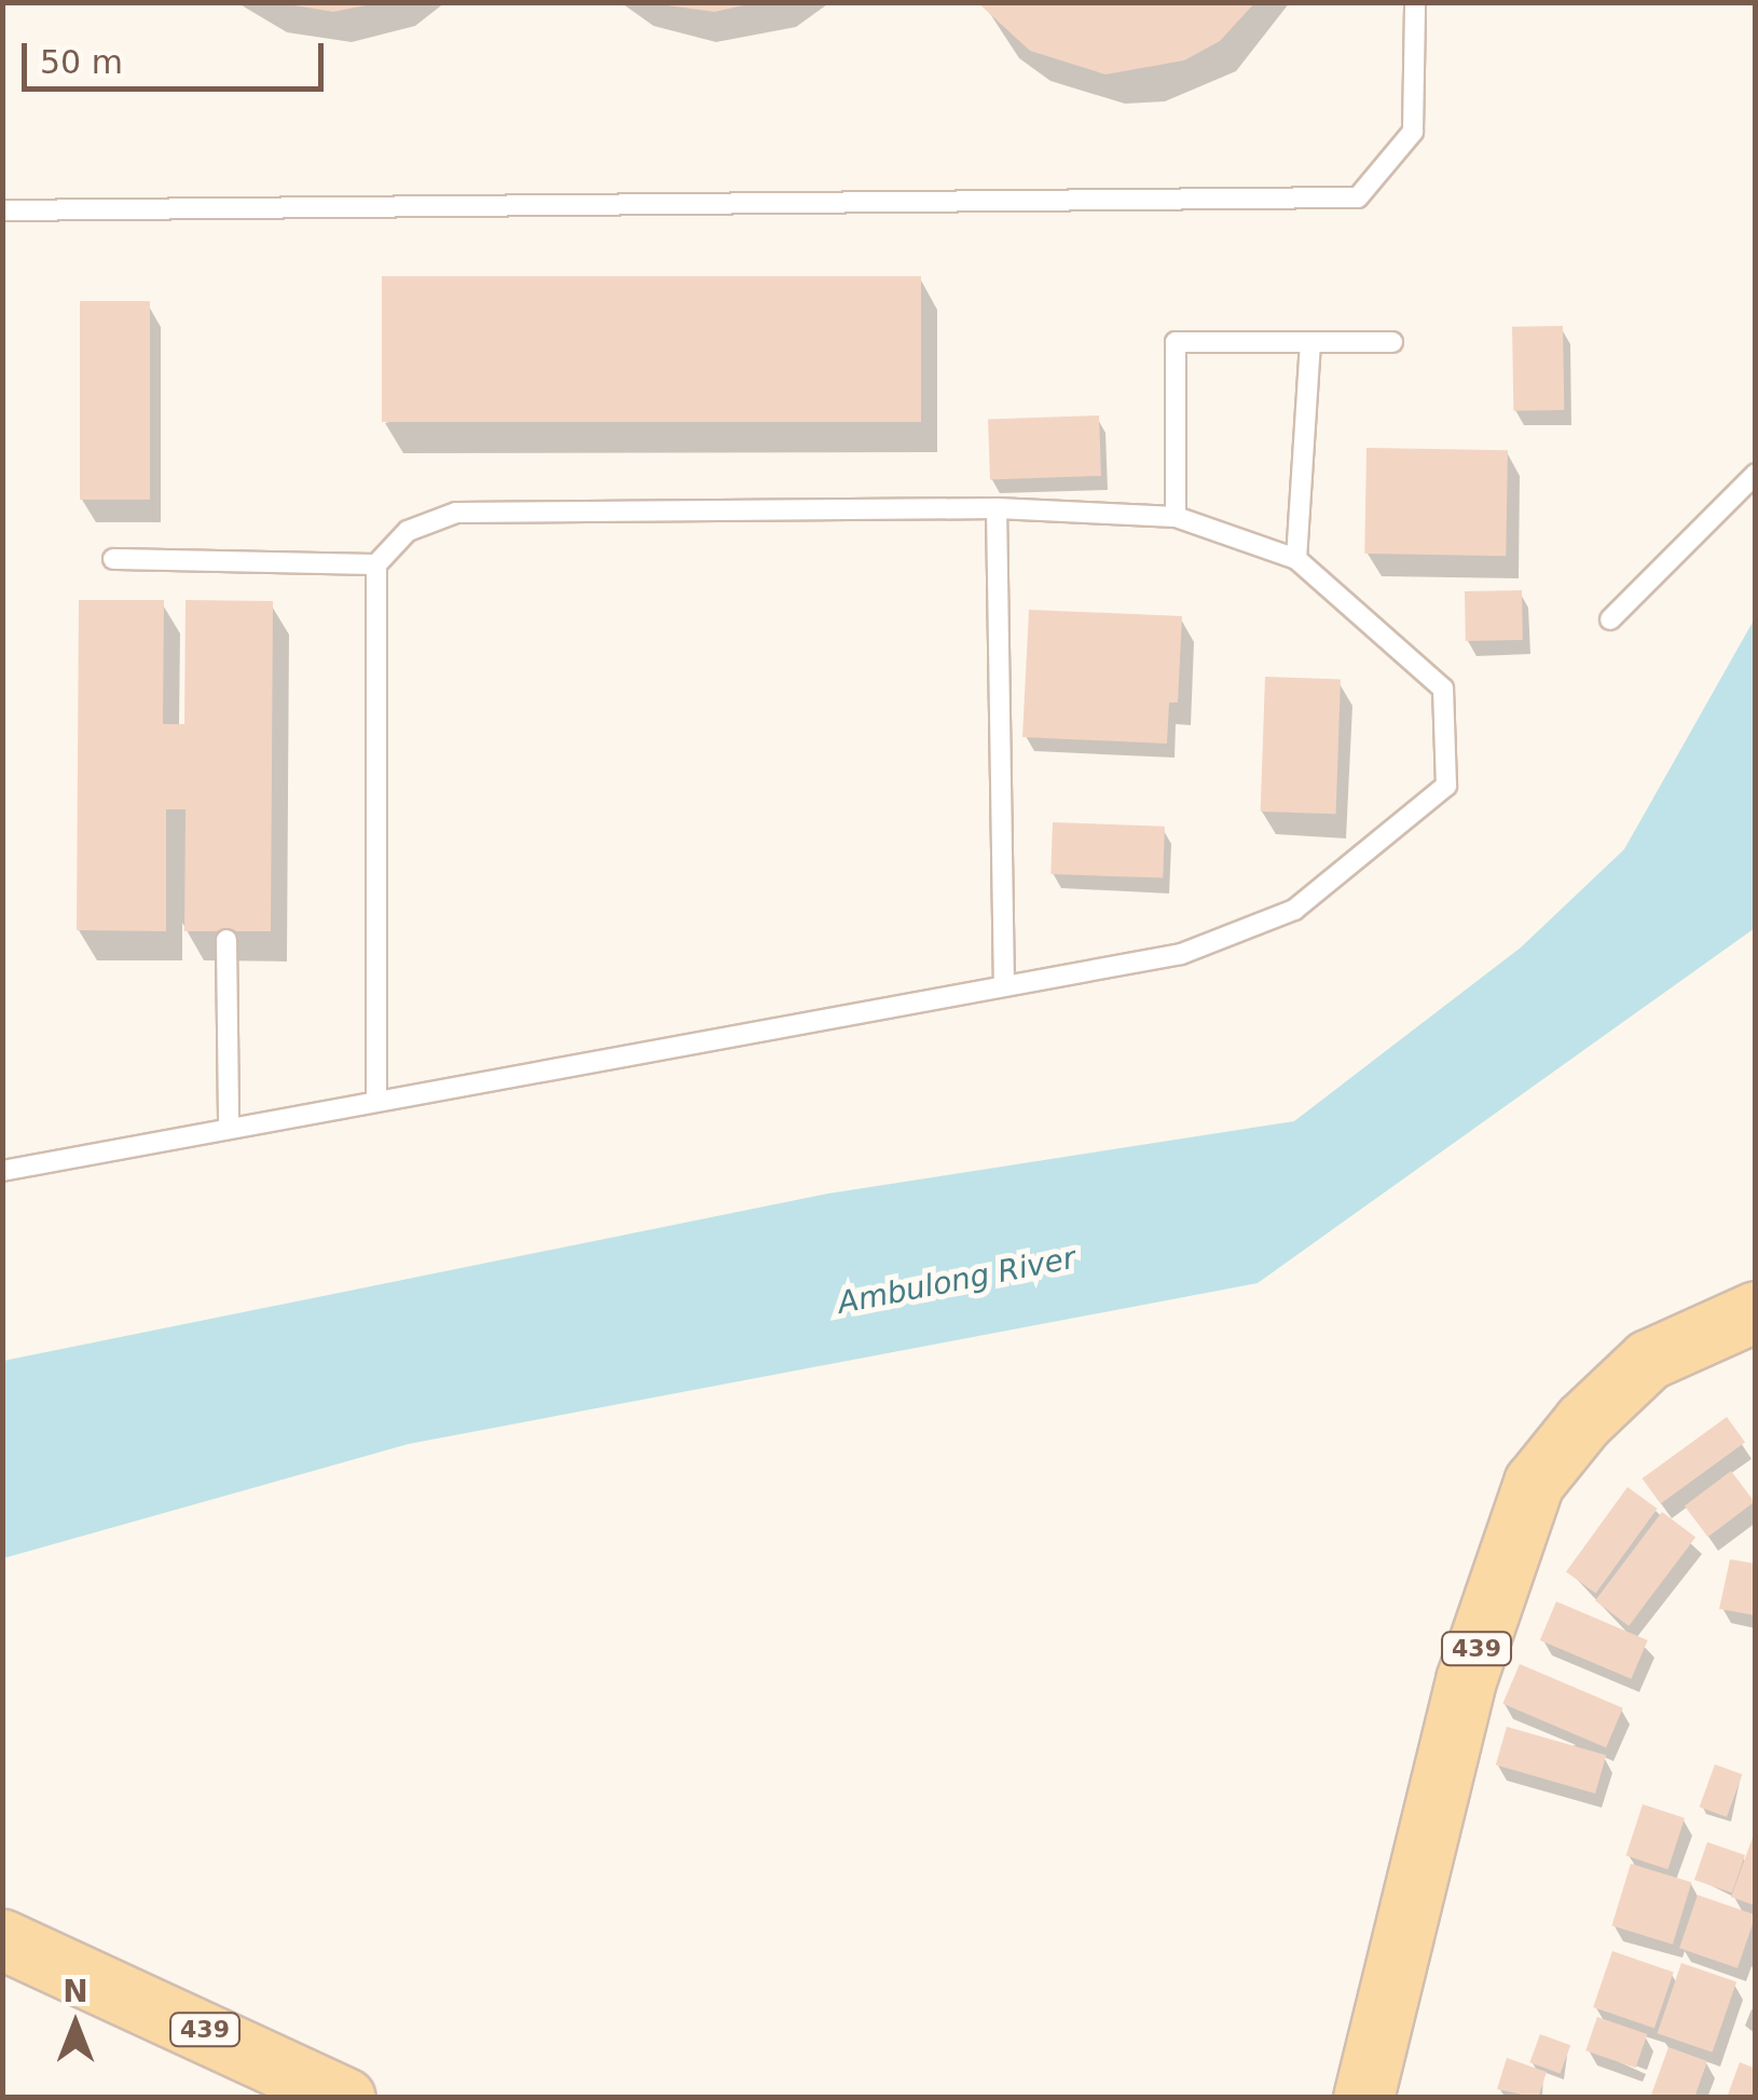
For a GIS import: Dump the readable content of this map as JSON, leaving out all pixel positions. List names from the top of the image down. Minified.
{"streets":{"main road":["439"]},"water":["Ambulong River"],"scale_bar":"50 m","north":"top"}
